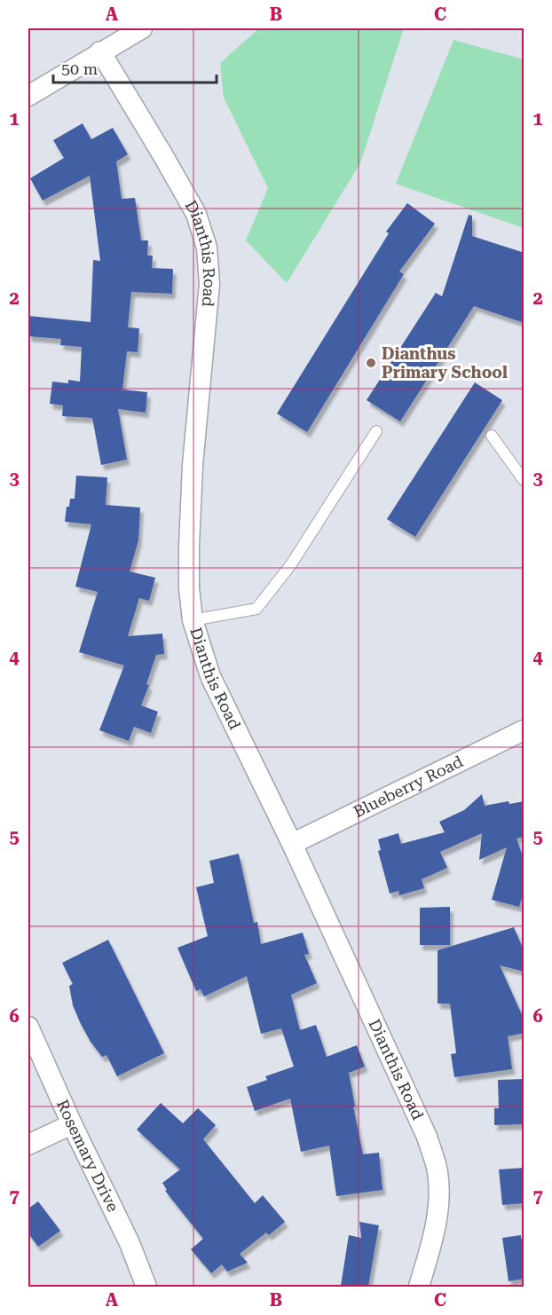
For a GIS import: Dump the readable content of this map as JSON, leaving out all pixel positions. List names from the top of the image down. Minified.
{"streets":{"street":["Dianthis Road","Blueberry Road","Rosemary Drive"]},"crossings":[["Dianthis Road","Blueberry Road"]],"places":["Dianthus Primary School"],"scale_bar":"50 m","grid":{"columns":["A","B","C"],"rows":["1","2","3","4","5","6","7"]}}
